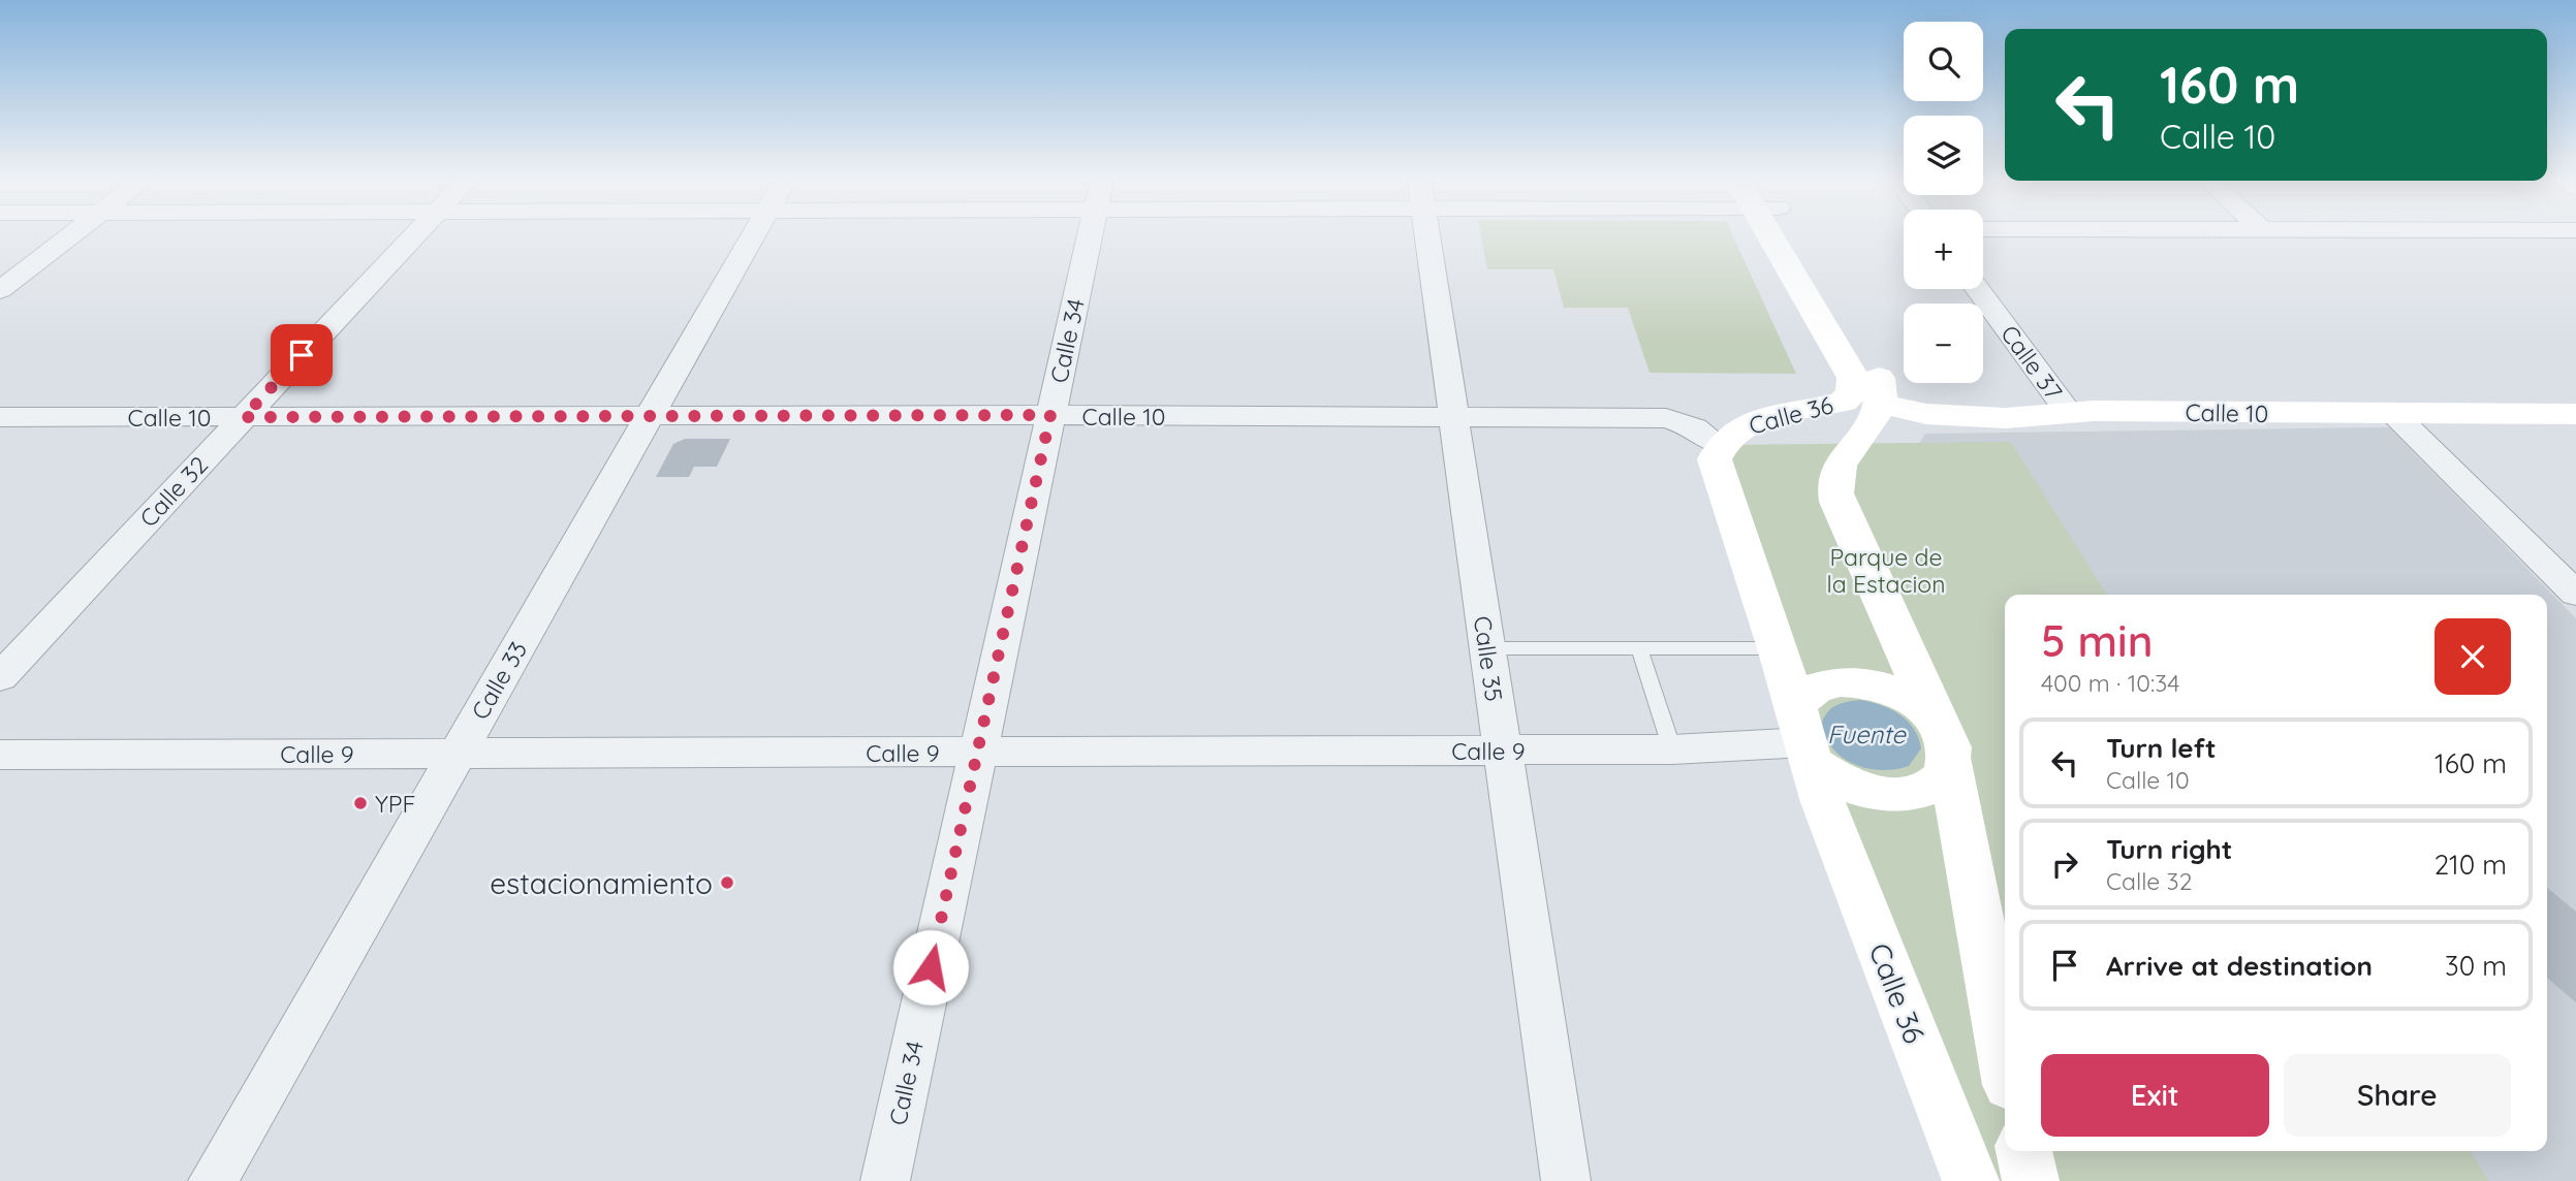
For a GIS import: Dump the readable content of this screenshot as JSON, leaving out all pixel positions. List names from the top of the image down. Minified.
{"streets":{"street":["Calle 34","Calle 37","Calle 10","Calle 36","Calle 32","Calle 35","Calle 33","Calle 9"]},"crossings":[["Calle 34","Calle 10"],["Calle 34","Calle 9"],["Calle 37","Calle 10"],["Calle 10","Calle 36"],["Calle 10","Calle 32"],["Calle 10","Calle 35"],["Calle 10","Calle 33"],["Calle 36","Calle 9"],["Calle 35","Calle 9"],["Calle 33","Calle 9"]],"water":["Fuente"],"parks":["Parque de la Estacion"],"places":["YPF","estacionamiento"],"page":{"map_buttons":["+","−"],"turn":["160 m","Calle 10"],"heading":["5 min","400 m · 10:34"],"list":[{"name":"Turn left","note":"Calle 10","value":"160 m"},{"name":"Turn right","note":"Calle 32","value":"210 m"},{"name":"Arrive at destination","value":"30 m"}],"buttons":["Exit","Share"]}}
